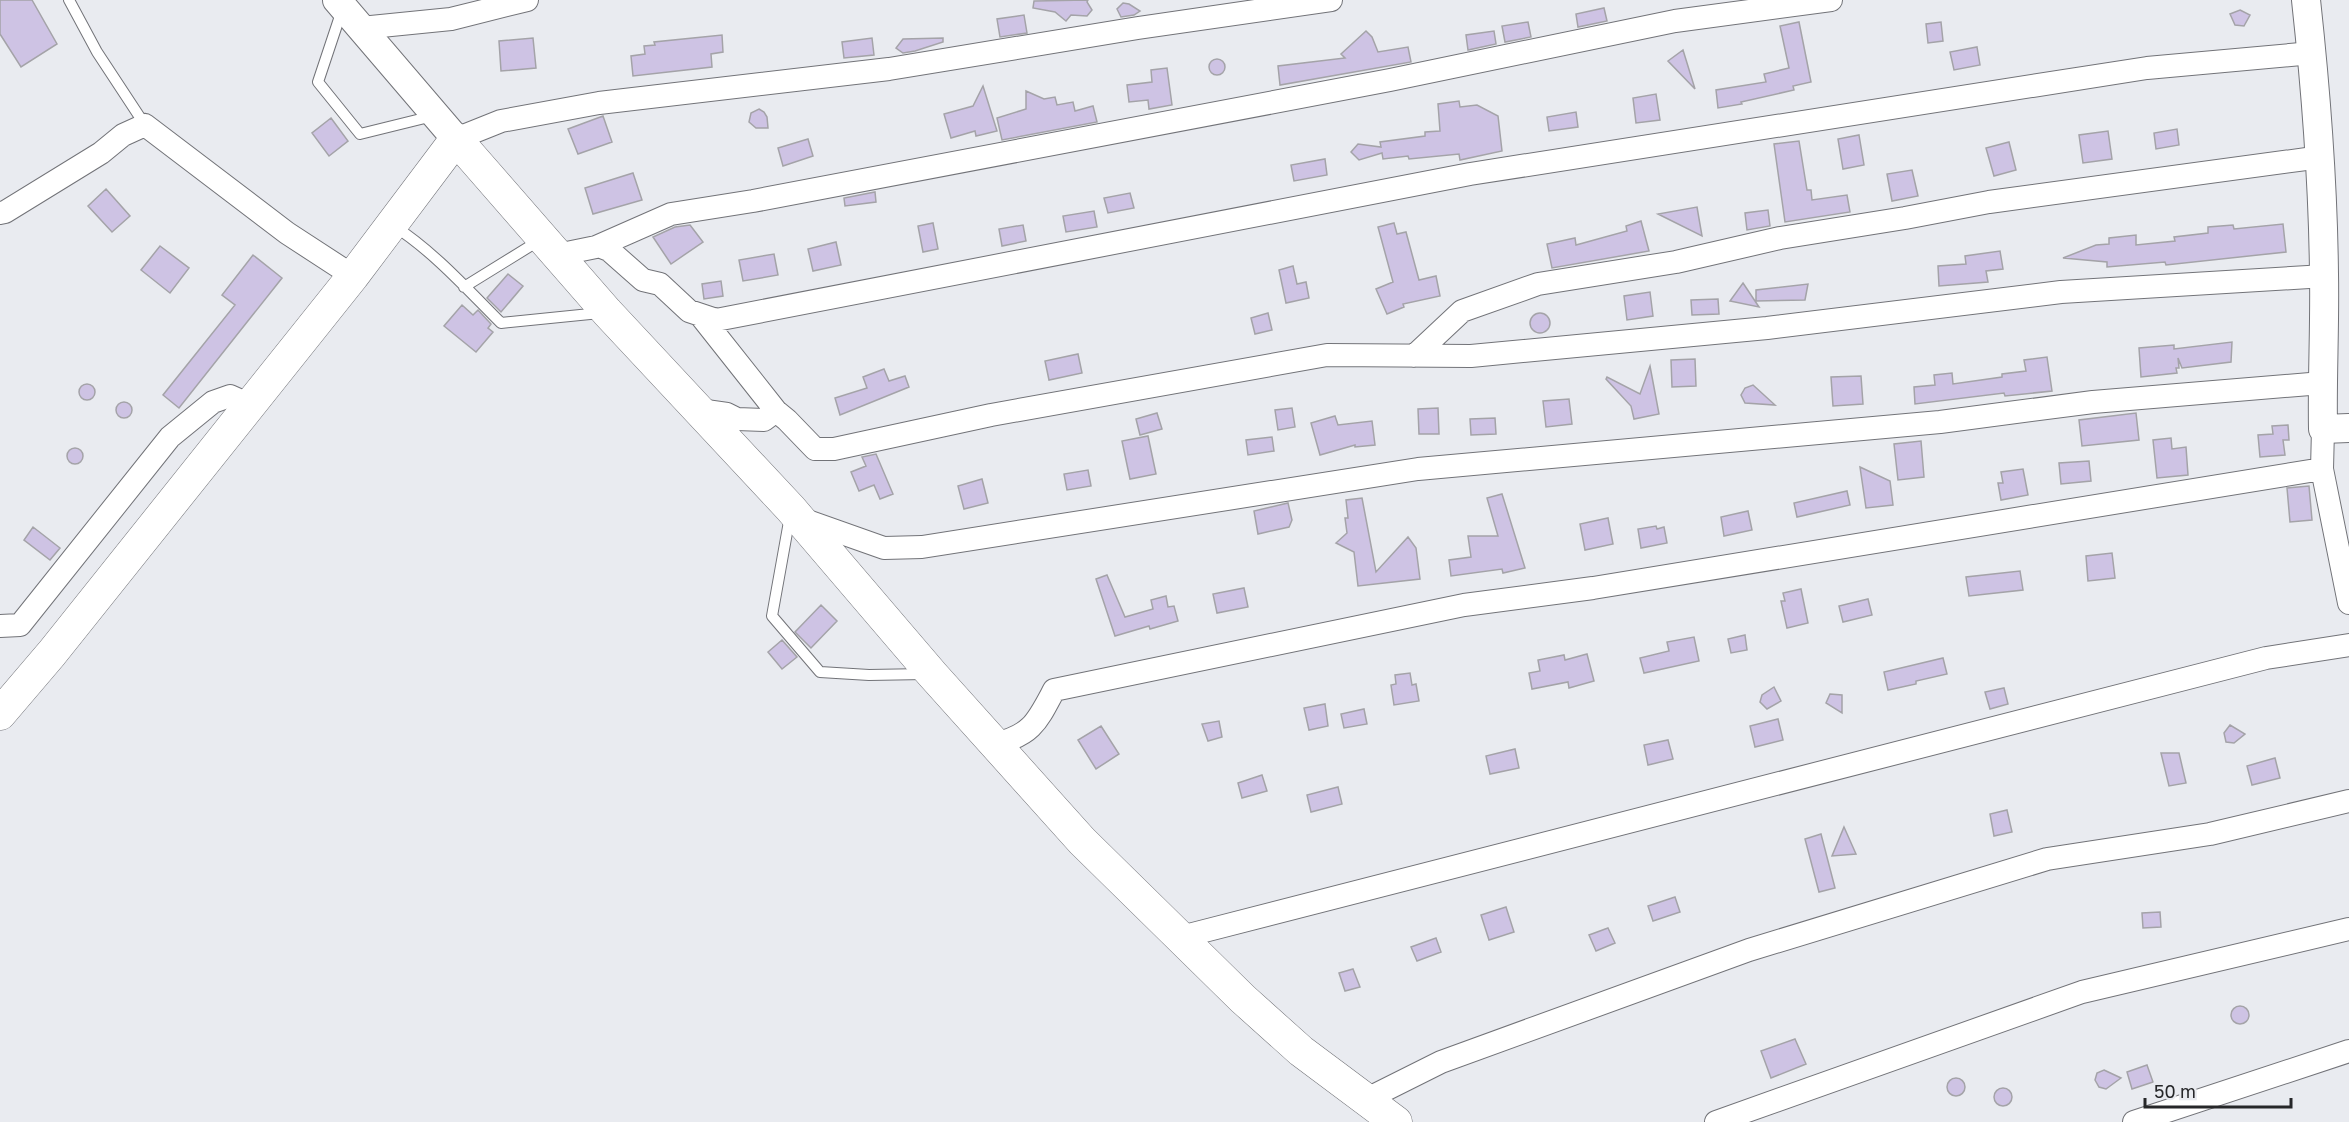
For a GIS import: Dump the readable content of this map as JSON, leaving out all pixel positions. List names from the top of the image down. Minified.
{"scale_bar":"50 m"}
